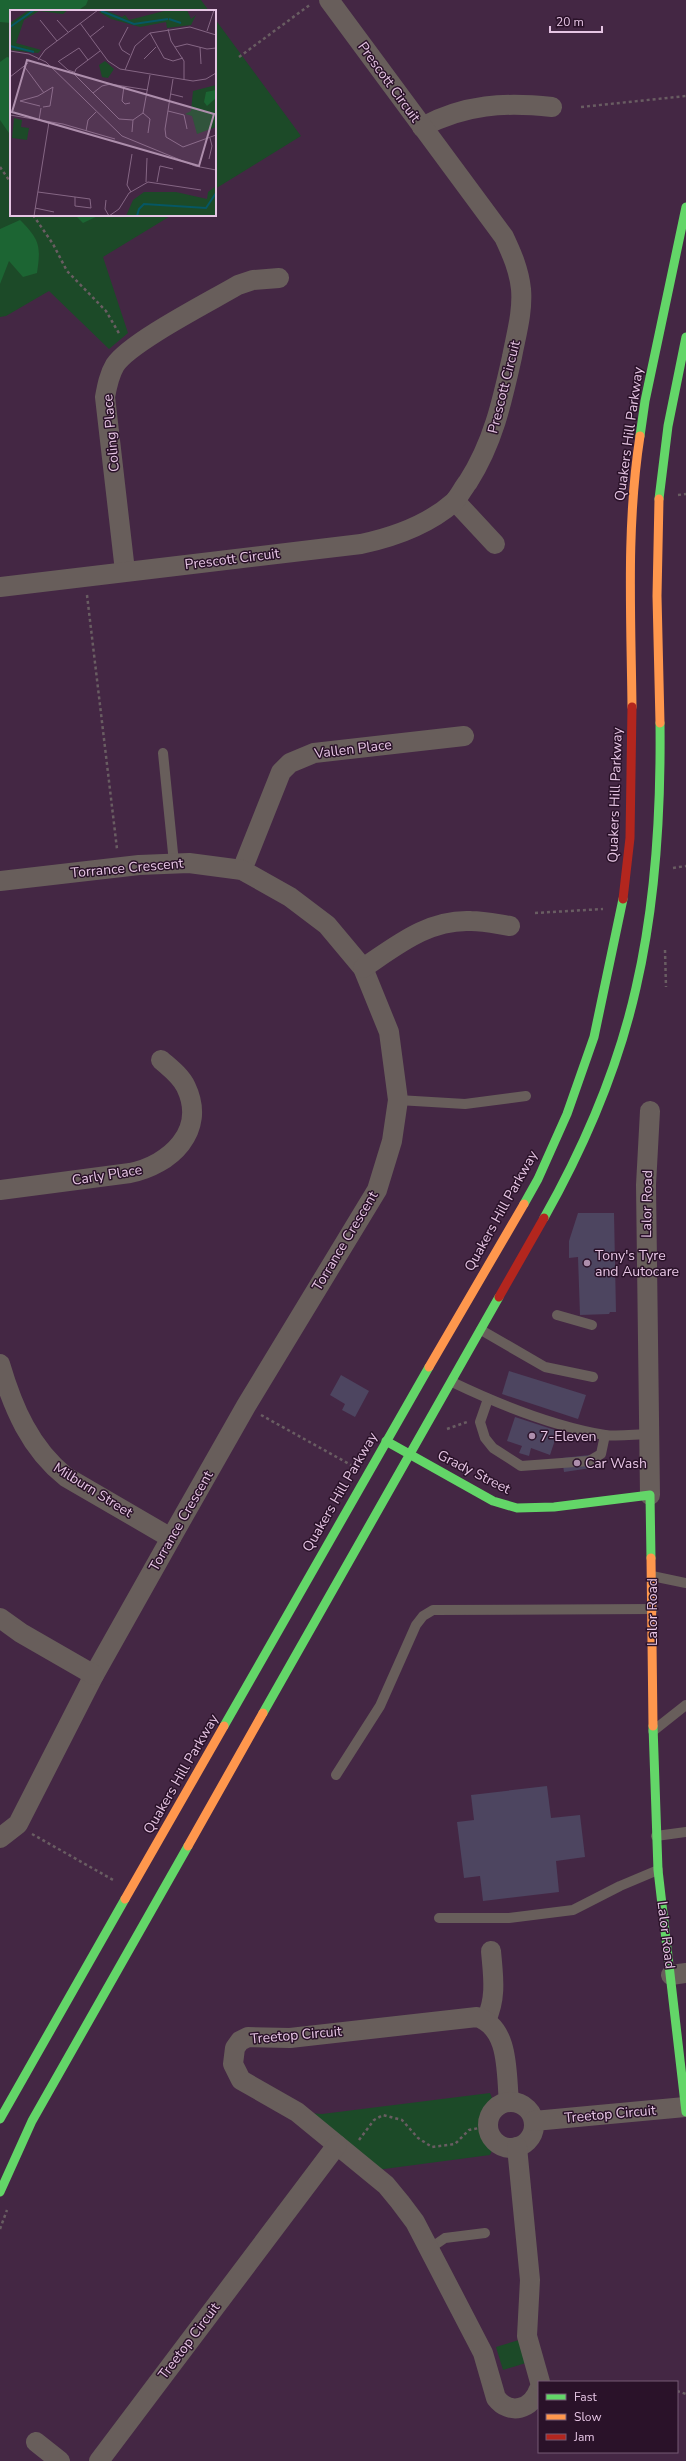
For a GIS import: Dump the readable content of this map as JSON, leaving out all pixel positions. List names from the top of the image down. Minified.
{"streets":{"main road":["Quakers Hill Parkway","Lalor Road","Grady Street"],"street":["Prescott Circuit","Coling Place","Vallen Place","Torrance Crescent","Carly Place","Milburn Street","Treetop Circuit"]},"crossings":[["Prescott Circuit","Coling Place"],["Quakers Hill Parkway","Grady Street"],["Vallen Place","Torrance Crescent"],["Torrance Crescent","Milburn Street"],["Lalor Road","Grady Street"],["Lalor Road","Treetop Circuit"]],"places":["Tony's Tyre and Autocare","7-Eleven","Car Wash"],"legend":["Fast","Slow","Jam"],"scale_bar":"20 m"}
